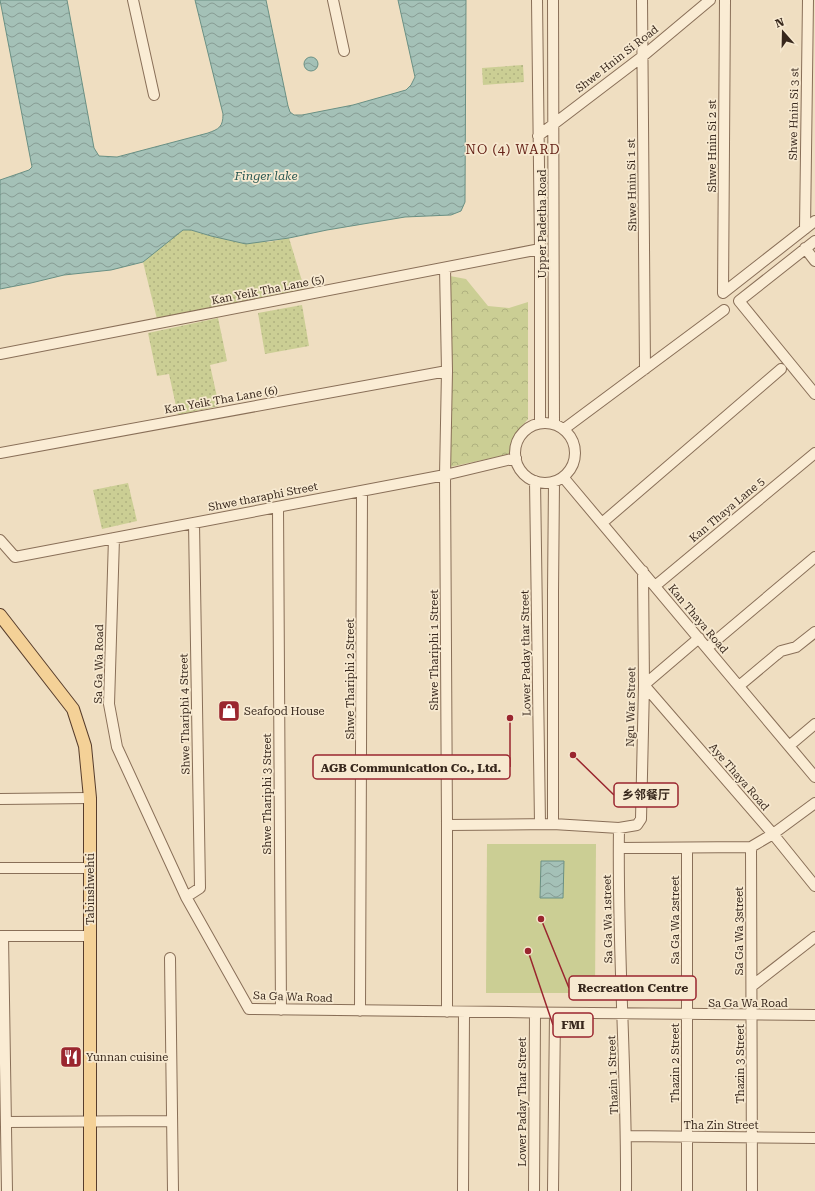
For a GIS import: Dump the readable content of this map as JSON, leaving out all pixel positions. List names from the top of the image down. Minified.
{"streets":{"main road":["Tabinshwehti"],"street":["Shwe Hnin Si Road","Shwe Hnin Si 3 st","Shwe Hnin Si 2 st","Shwe Hnin Si 1 st","Upper Padetha Road","Kan Yeik Tha Lane (5)","Kan Yeik Tha Lane (6)","Shwe tharaphi Street","Kan Thaya Lane 5","Kan Thaya Road","Shwe Thariphi 1 Street","Lower Paday thar Street","Sa Ga Wa Road","Shwe Thariphi 2 Street","Ngu War Street","Shwe Thariphi 4 Street","Aye Thaya Road","Shwe Thariphi 3 Street","Sa Ga Wa 1street","Sa Ga Wa 2street","Sa Ga Wa 3street","Thazin 2 Street","Thazin 3 Street","Thazin 1 Street","Lower Paday Thar Street","Tha Zin Street"]},"crossings":[["Shwe Hnin Si Road","Shwe Hnin Si 1 st"],["Shwe Hnin Si Road","Upper Padetha Road"],["Shwe Hnin Si 3 st","Shwe Hnin Si 2 st"],["Upper Padetha Road","Kan Yeik Tha Lane (5)"],["Upper Padetha Road","Shwe tharaphi Street"],["Upper Padetha Road","Kan Thaya Road"],["Upper Padetha Road","Lower Paday thar Street"],["Kan Yeik Tha Lane (5)","Shwe Thariphi 1 Street"],["Kan Yeik Tha Lane (6)","Shwe Thariphi 1 Street"],["Shwe tharaphi Street","Kan Thaya Road"],["Shwe tharaphi Street","Shwe Thariphi 1 Street"],["Shwe tharaphi Street","Lower Paday thar Street"],["Shwe tharaphi Street","Sa Ga Wa Road"],["Shwe tharaphi Street","Shwe Thariphi 2 Street"],["Shwe tharaphi Street","Shwe Thariphi 4 Street"],["Shwe tharaphi Street","Shwe Thariphi 3 Street"],["Kan Thaya Lane 5","Kan Thaya Road"],["Kan Thaya Road","Lower Paday thar Street"],["Kan Thaya Road","Ngu War Street"],["Shwe Thariphi 1 Street","Sa Ga Wa Road"],["Shwe Thariphi 1 Street","Ngu War Street"],["Lower Paday thar Street","Ngu War Street"],["Sa Ga Wa Road","Shwe Thariphi 2 Street"],["Sa Ga Wa Road","Shwe Thariphi 4 Street"],["Sa Ga Wa Road","Shwe Thariphi 3 Street"],["Sa Ga Wa Road","Sa Ga Wa 1street"],["Sa Ga Wa Road","Sa Ga Wa 2street"],["Sa Ga Wa Road","Sa Ga Wa 3street"],["Sa Ga Wa Road","Thazin 2 Street"],["Sa Ga Wa Road","Thazin 3 Street"],["Sa Ga Wa Road","Thazin 1 Street"],["Sa Ga Wa Road","Lower Paday Thar Street"],["Ngu War Street","Aye Thaya Road"],["Ngu War Street","Sa Ga Wa 1street"],["Sa Ga Wa 1street","Thazin 1 Street"],["Sa Ga Wa 2street","Thazin 2 Street"],["Sa Ga Wa 3street","Thazin 3 Street"],["Thazin 2 Street","Tha Zin Street"],["Thazin 3 Street","Tha Zin Street"],["Thazin 1 Street","Tha Zin Street"]],"districts":["NO (4) WARD"],"water":["Finger lake"],"places":{"shop":["Seafood House"],"other":["AGB Communication Co., Ltd.","乡邻餐厅","Recreation Centre","FMI"],"restaurant":["Yunnan cuisine"]},"north":"top"}
